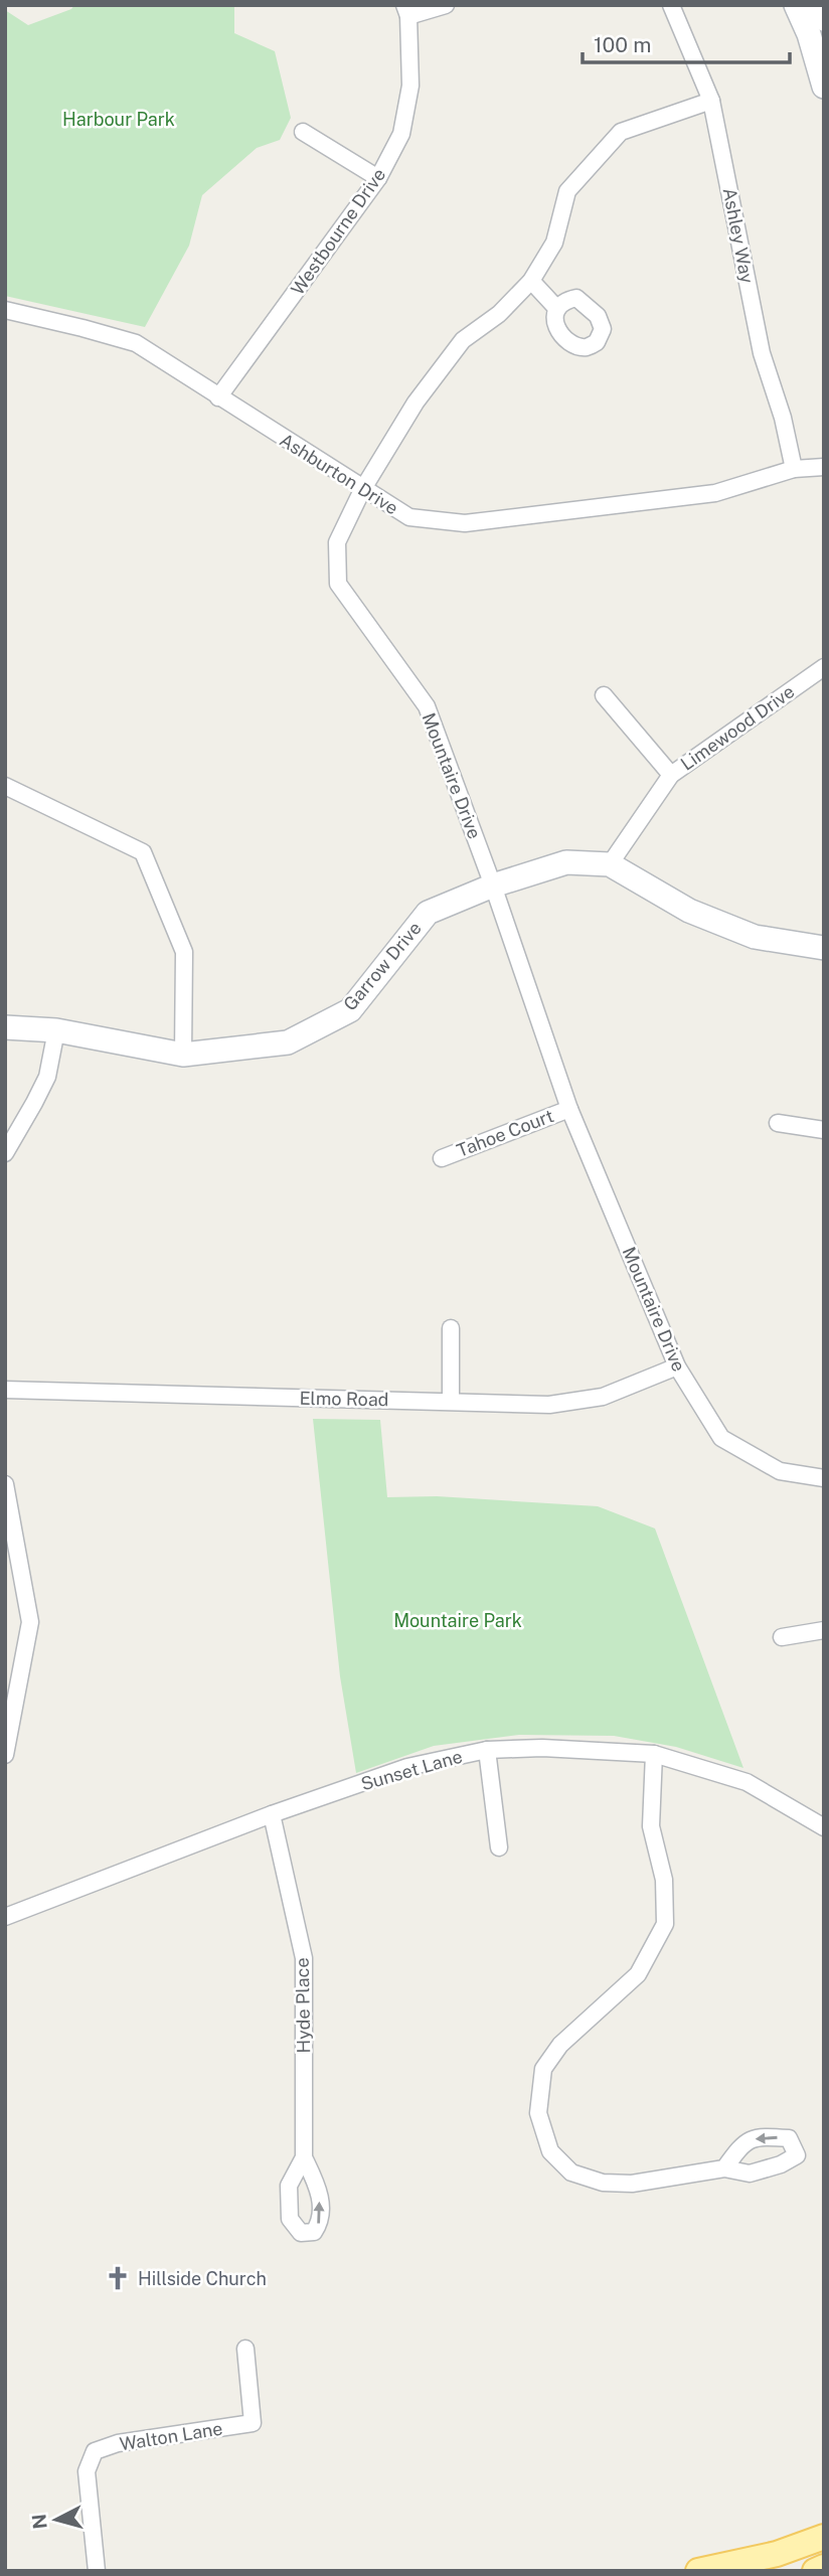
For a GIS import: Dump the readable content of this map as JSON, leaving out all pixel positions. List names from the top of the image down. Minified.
{"streets":{"street":["Westbourne Drive","Ashley Way","Ashburton Drive","Limewood Drive","Mountaire Drive","Garrow Drive","Tahoe Court","Elmo Road","Sunset Lane","Hyde Place","Walton Lane"]},"crossings":[["Westbourne Drive","Ashburton Drive"],["Ashley Way","Ashburton Drive"],["Ashley Way","Mountaire Drive"],["Ashburton Drive","Mountaire Drive"],["Limewood Drive","Garrow Drive"],["Mountaire Drive","Garrow Drive"],["Mountaire Drive","Tahoe Court"],["Mountaire Drive","Elmo Road"],["Sunset Lane","Hyde Place"]],"parks":["Harbour Park","Mountaire Park"],"places":{"church":["Hillside Church"]},"scale_bar":"100 m","north":"left"}
